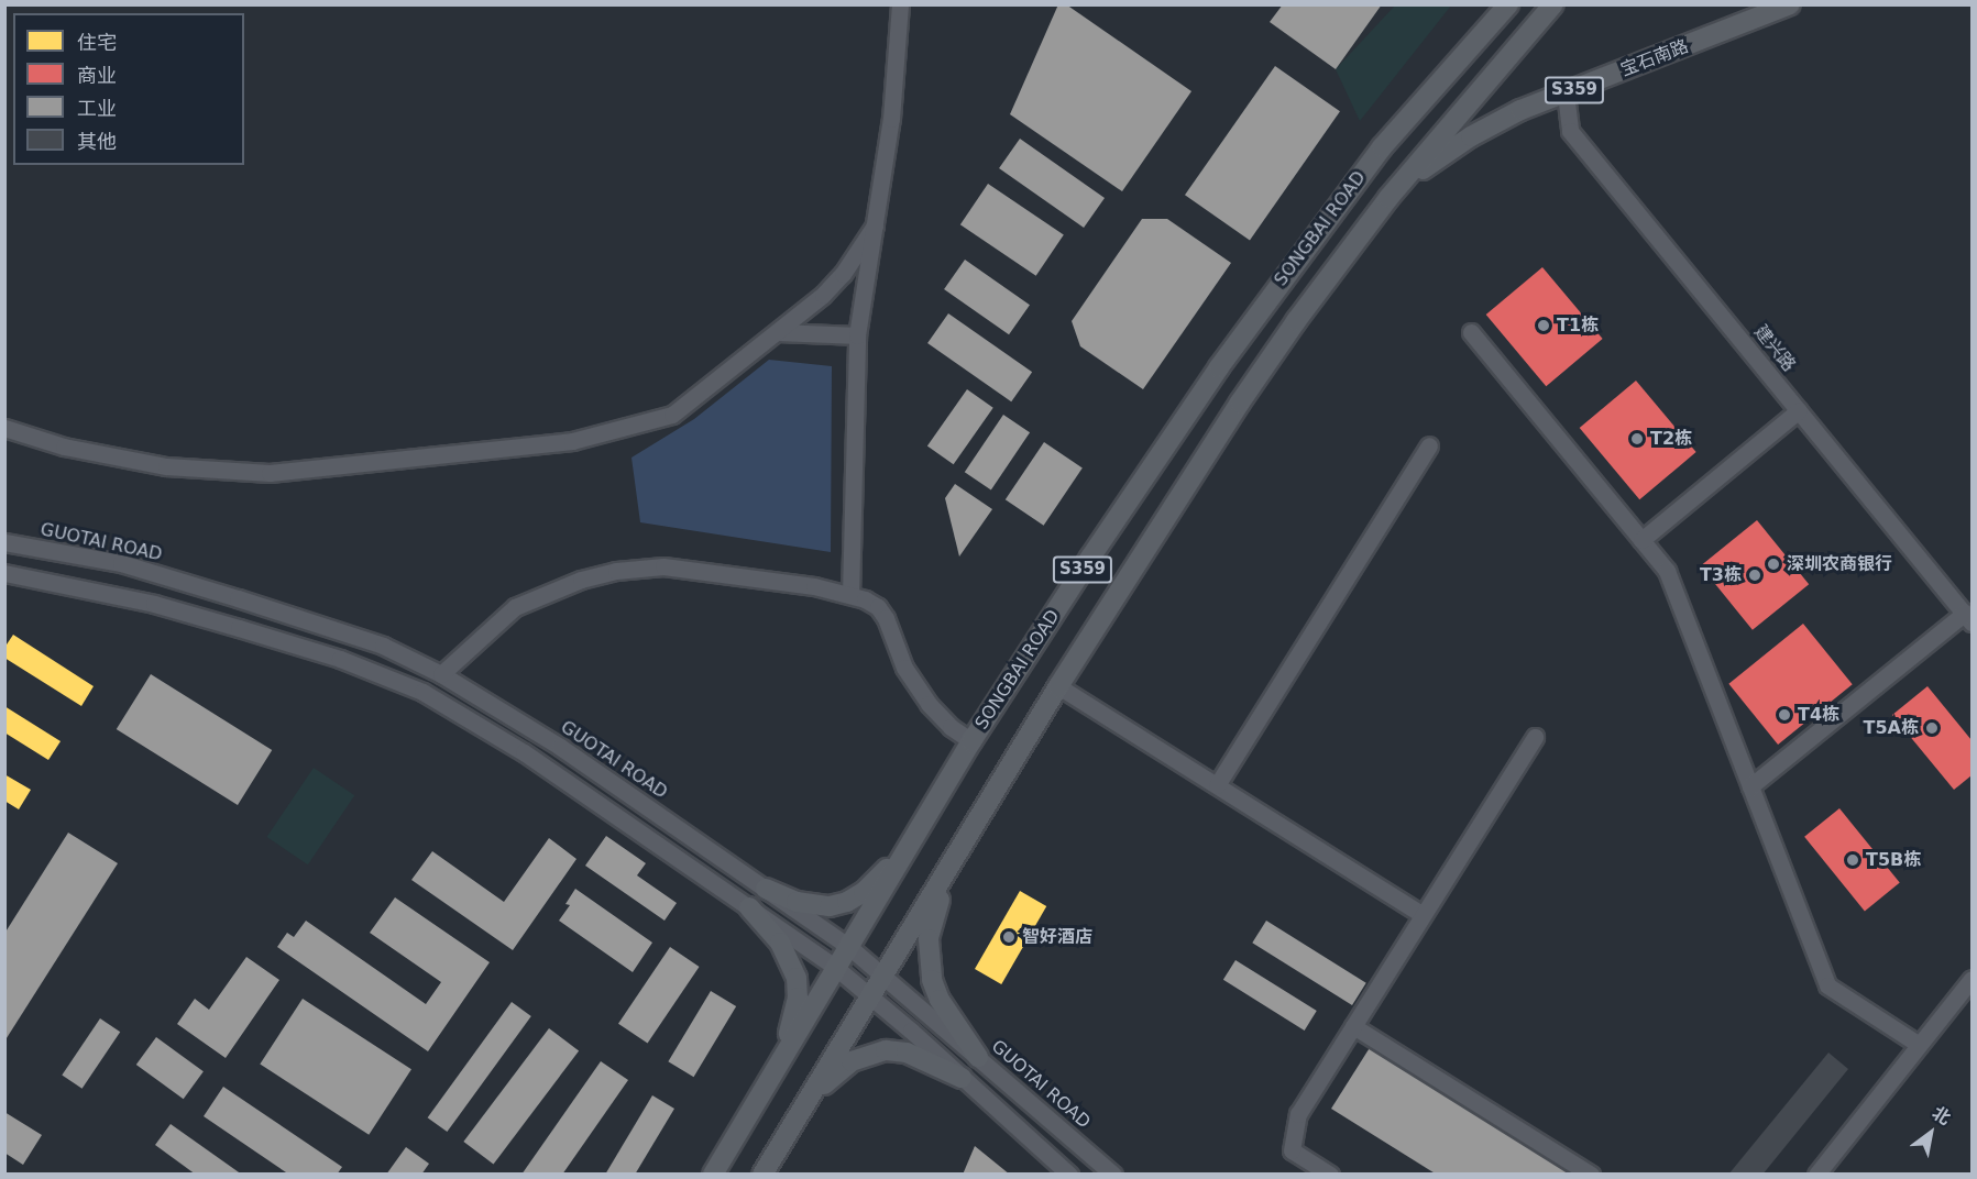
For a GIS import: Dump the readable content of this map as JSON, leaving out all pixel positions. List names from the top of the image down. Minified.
{"streets":{"main road":["宝石南路","S359","SONGBAI ROAD"],"street":["建兴路","GUOTAI ROAD"]},"crossings":[["宝石南路","SONGBAI ROAD"],["宝石南路","建兴路"],["SONGBAI ROAD","GUOTAI ROAD"]],"places":["T1栋","T2栋","深圳农商银行","T3栋","T4栋","T5A栋","T5B栋","智好酒店"],"legend":["住宅","商业","工业","其他"],"north":"top right"}
